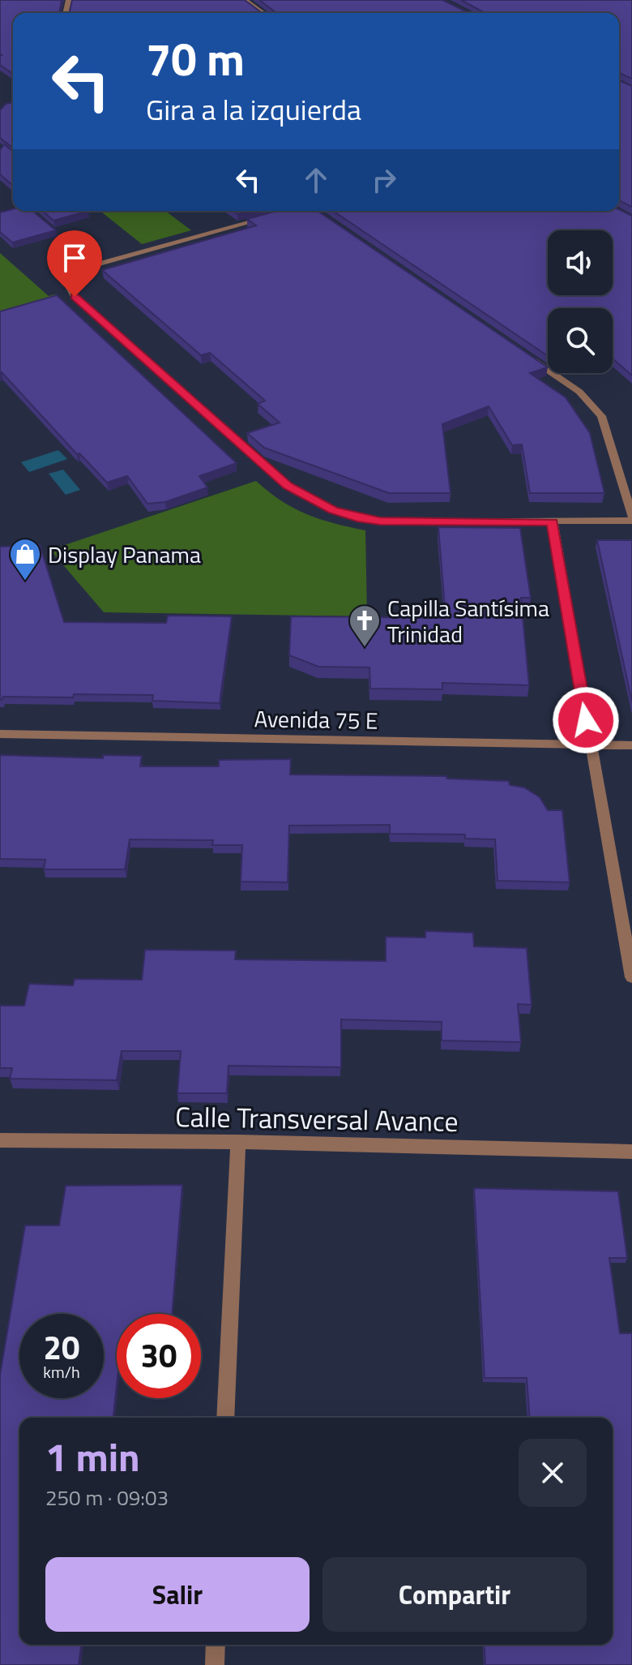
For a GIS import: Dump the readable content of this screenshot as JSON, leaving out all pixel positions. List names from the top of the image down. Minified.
{"streets":{"street":["Avenida 75 E","Calle Transversal Avance"]},"places":{"shop":["Display Panama"],"church":["Capilla Santísima Trinidad"]},"page":{"turn":["70 m","Gira a la izquierda"],"speed":"20 km/h","limit":"30","heading":["1 min","250 m · 09:03"],"buttons":["Salir","Compartir"]}}
